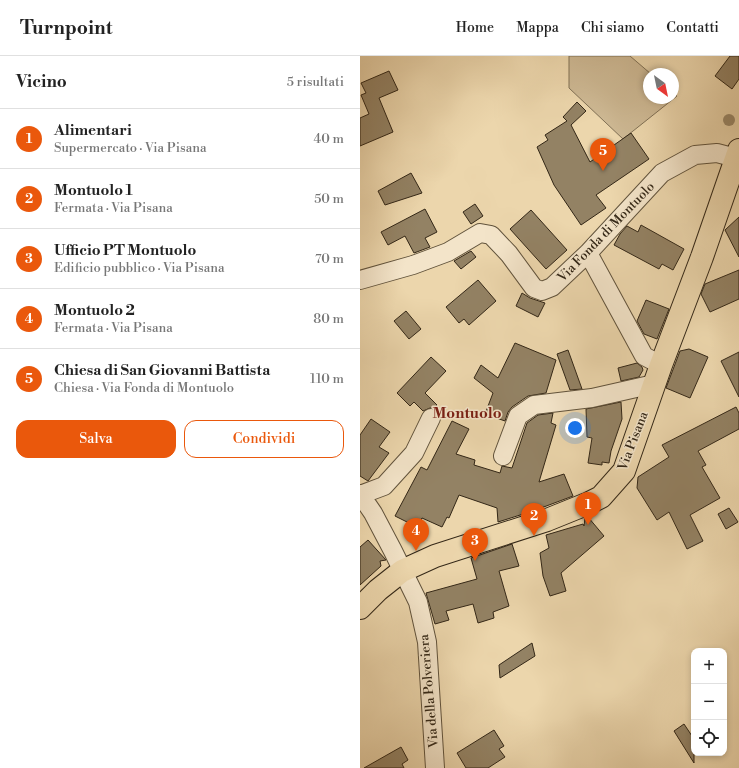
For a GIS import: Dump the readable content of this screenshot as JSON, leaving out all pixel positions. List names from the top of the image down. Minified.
{"streets":{"main road":["Via Pisana"],"street":["Via Fonda di Montuolo","Via della Polveriera"]},"crossings":[["Via Fonda di Montuolo","Via Pisana"],["Via Pisana","Via della Polveriera"]],"districts":["Montuolo"],"north":"bottom right","page":{"header":"Turnpoint","nav":["Home","Mappa","Chi siamo","Contatti"],"heading":["Vicino","5 risultati"],"list":[{"mark":"1","name":"Alimentari","note":"Supermercato · Via Pisana","value":"40 m"},{"mark":"2","name":"Montuolo 1","note":"Fermata · Via Pisana","value":"50 m"},{"mark":"3","name":"Ufficio PT Montuolo","note":"Edificio pubblico · Via Pisana","value":"70 m"},{"mark":"4","name":"Montuolo 2","note":"Fermata · Via Pisana","value":"80 m"},{"mark":"5","name":"Chiesa di San Giovanni Battista","note":"Chiesa · Via Fonda di Montuolo","value":"110 m"}],"pins":["5","1","2","4","3"],"buttons":["Salva","Condividi"],"map_buttons":["+","−"]}}
